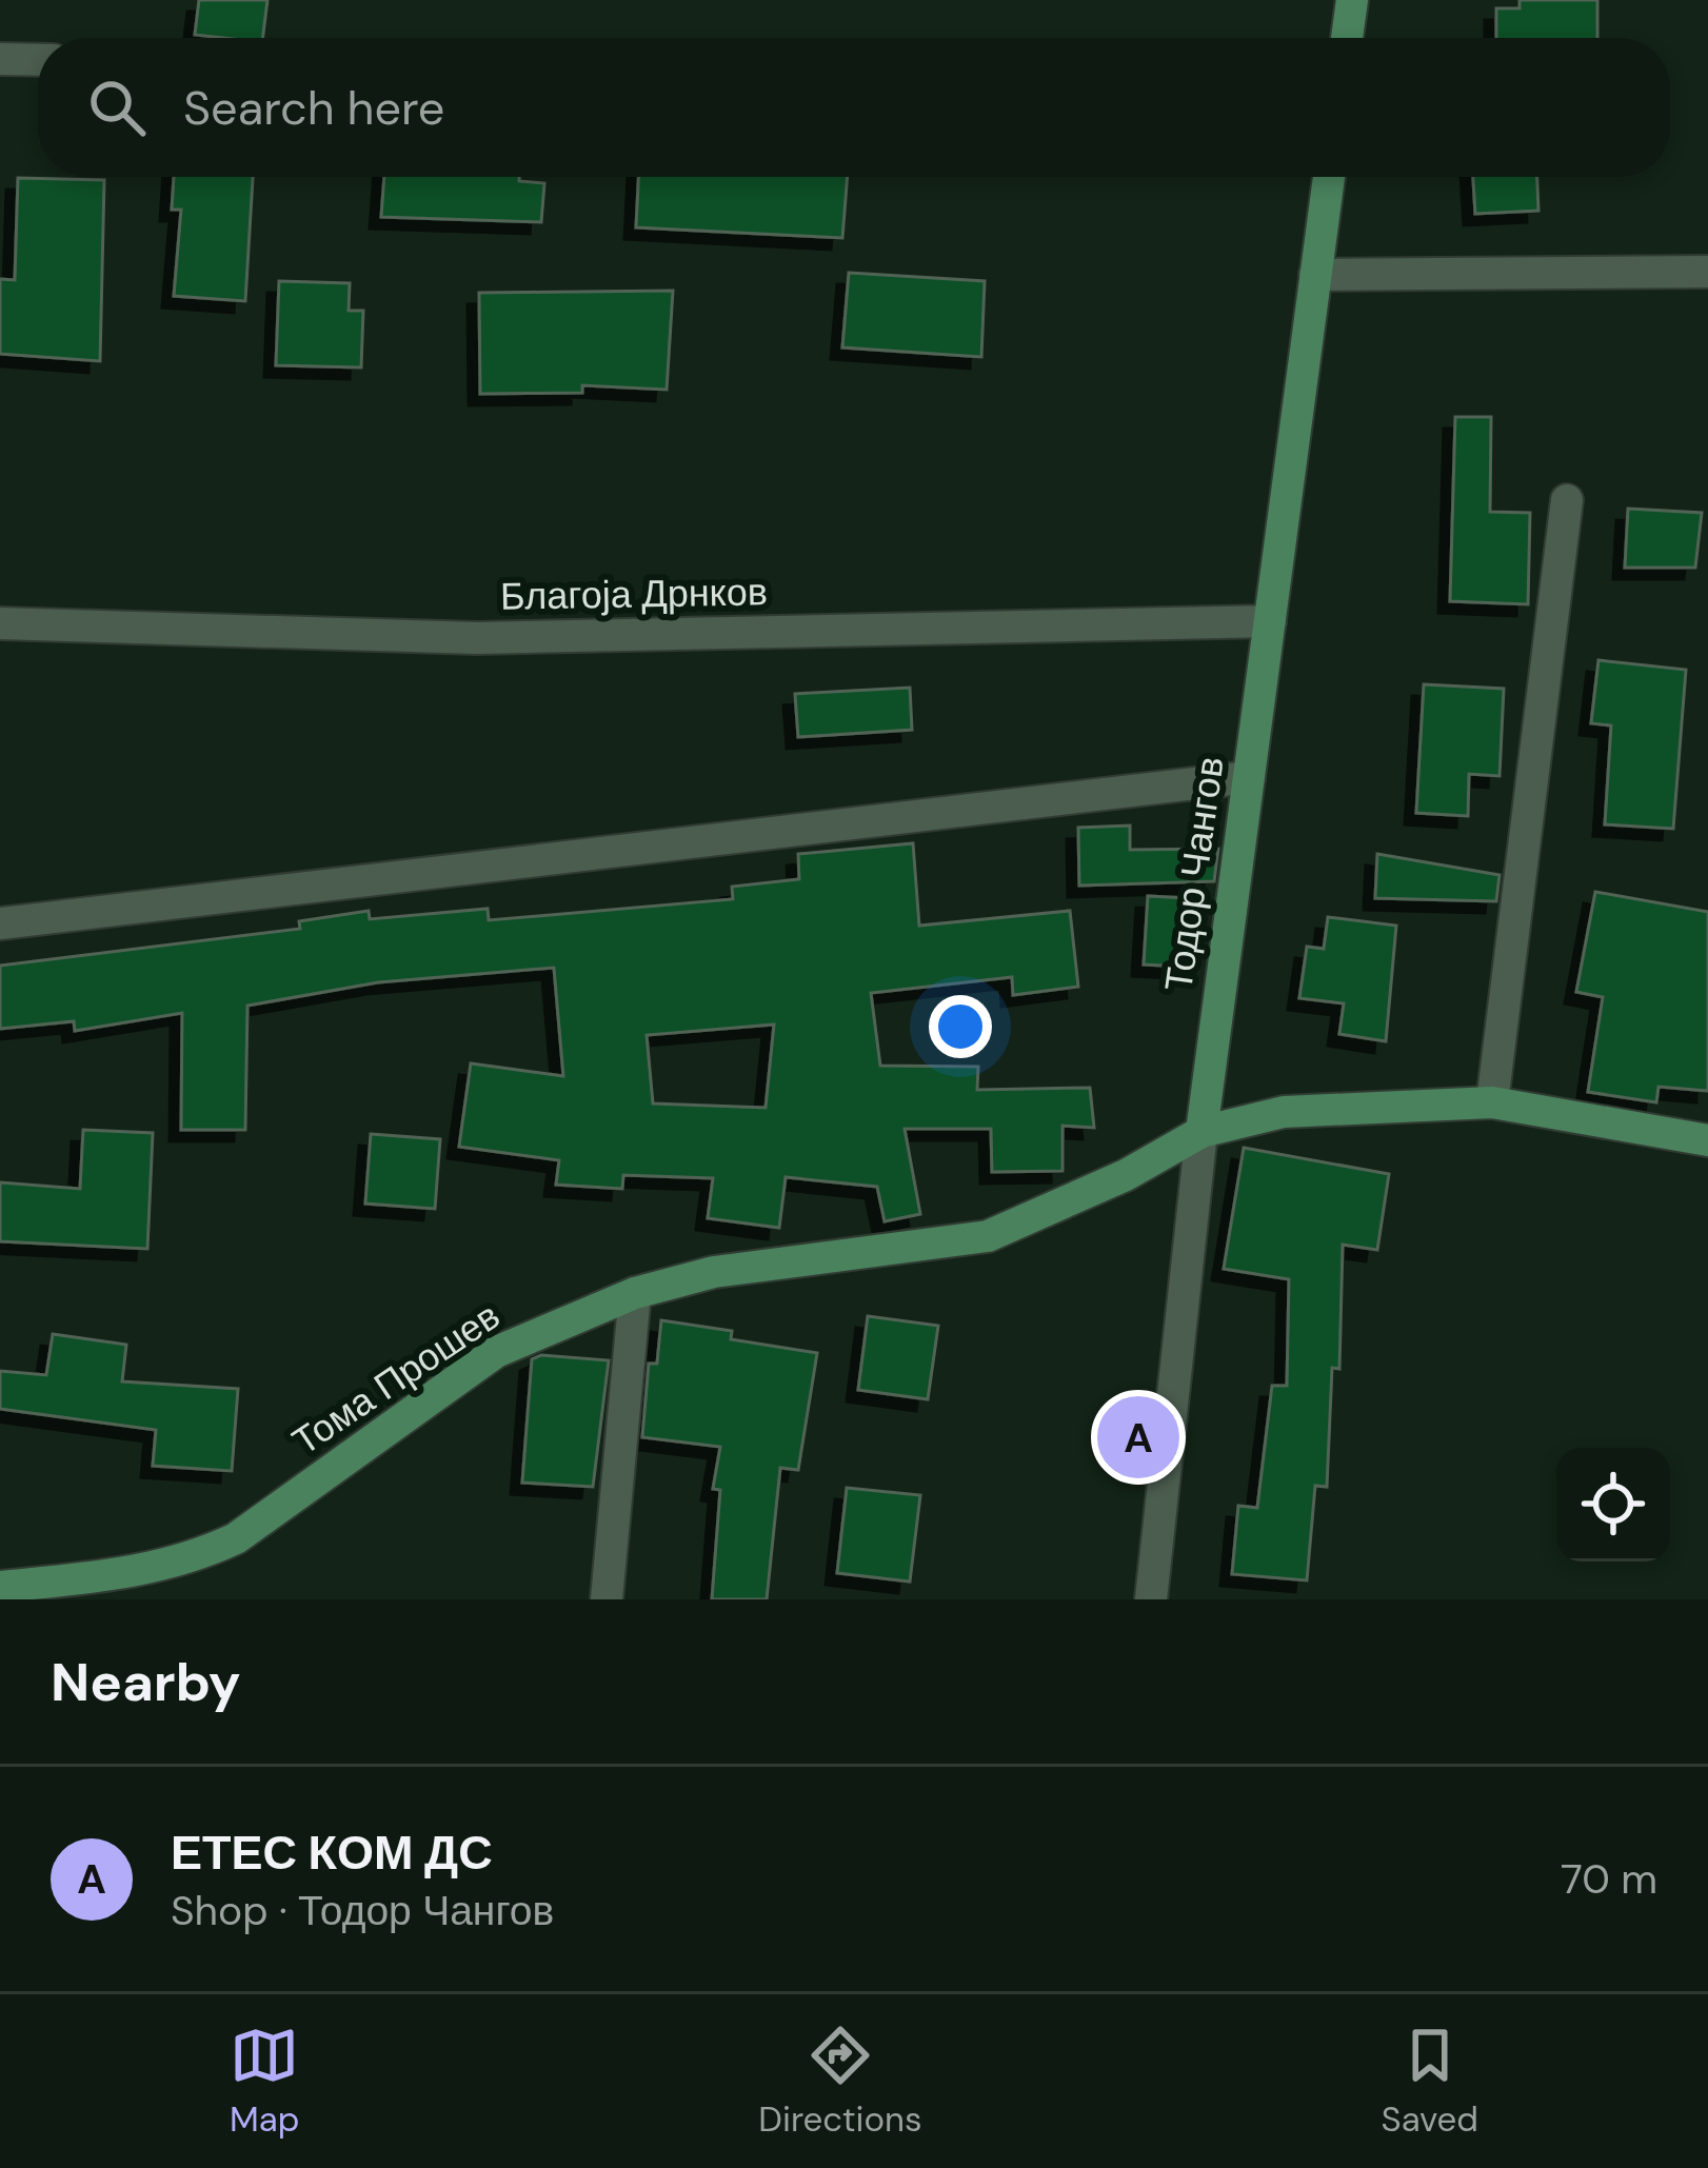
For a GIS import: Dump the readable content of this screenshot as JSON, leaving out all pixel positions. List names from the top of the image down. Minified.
{"streets":{"street":["Благоја Дрнков","Тодор Чангов","Тома Прошев"]},"crossings":[["Благоја Дрнков","Тодор Чангов"],["Тодор Чангов","Тома Прошев"]],"page":{"search":"Search here","pins":"A","heading":"Nearby","list":[{"mark":"A","name":"ЕТЕС КОМ ДС","note":"Shop · Тодор Чангов","value":"70 m"}],"nav":["Map","Directions","Saved"]}}
